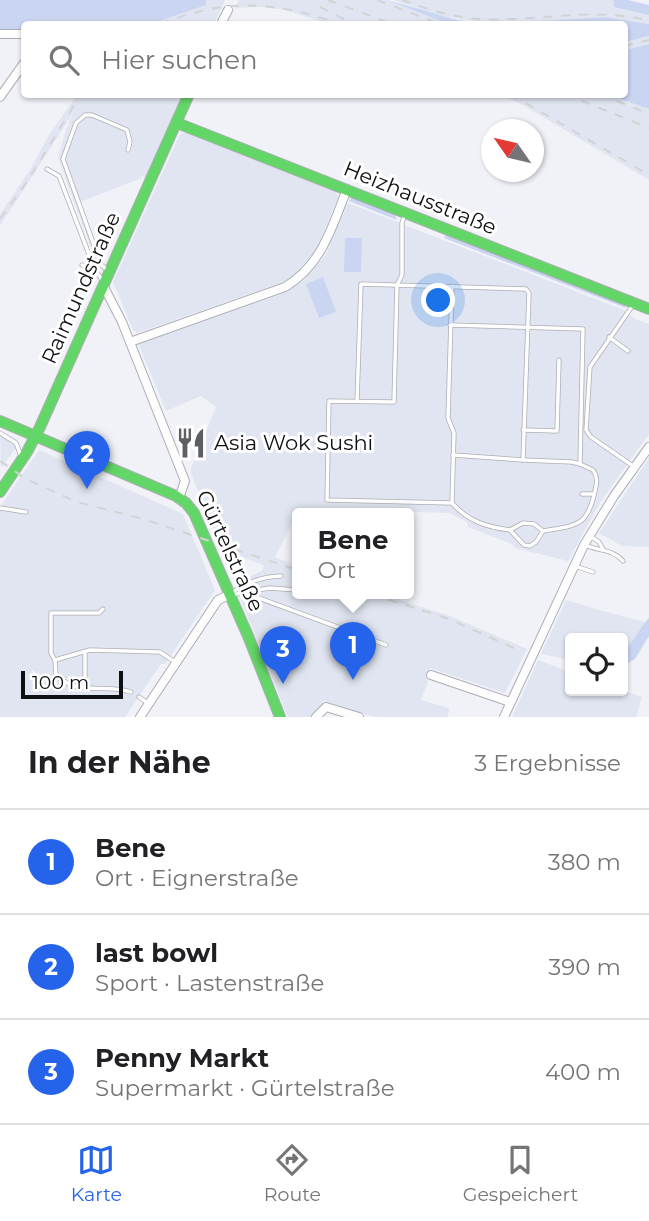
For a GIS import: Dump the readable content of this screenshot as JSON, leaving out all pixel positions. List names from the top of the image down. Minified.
{"streets":{"street":["Heizhausstraße","Raimundstraße","Gürtelstraße"]},"crossings":[["Heizhausstraße","Raimundstraße"],["Raimundstraße","Gürtelstraße"]],"places":{"restaurant":["Asia Wok Sushi"]},"scale_bar":"100 m","north":"top left","page":{"search":"Hier suchen","pins":["2","1","3"],"popup":["Bene","Ort"],"scale":"100 m","heading":["In der Nähe","3 Ergebnisse"],"list":[{"mark":"1","name":"Bene","note":"Ort · Eignerstraße","value":"380 m"},{"mark":"2","name":"last bowl","note":"Sport · Lastenstraße","value":"390 m"},{"mark":"3","name":"Penny Markt","note":"Supermarkt · Gürtelstraße","value":"400 m"}],"nav":["Karte","Route","Gespeichert"]}}
